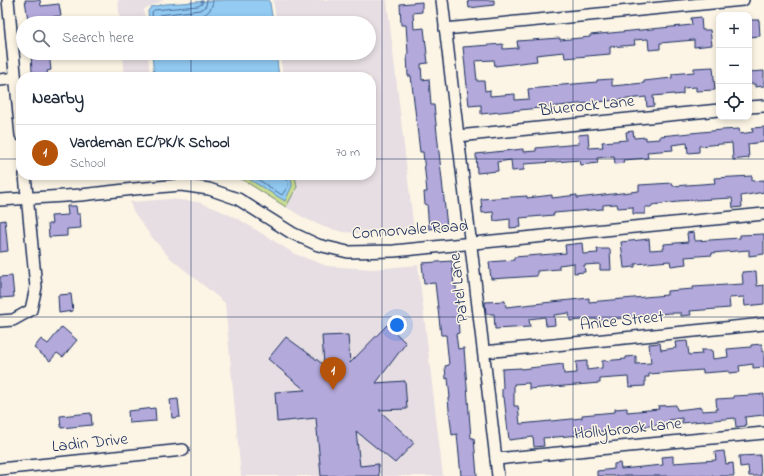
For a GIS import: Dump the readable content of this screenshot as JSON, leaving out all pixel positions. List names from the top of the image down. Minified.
{"streets":{"street":["Bluerock Lane","Connorvale Road","Patel Lane","Anice Street","Hollybrook Lane","Ladin Drive"]},"crossings":[["Bluerock Lane","Patel Lane"],["Connorvale Road","Patel Lane"],["Patel Lane","Anice Street"],["Patel Lane","Hollybrook Lane"]],"page":{"map_buttons":["+","−"],"search":"Search here","heading":"Nearby","list":[{"mark":"1","name":"Vardeman EC/PK/K School","note":"School","value":"70 m"}],"pins":"1"}}
